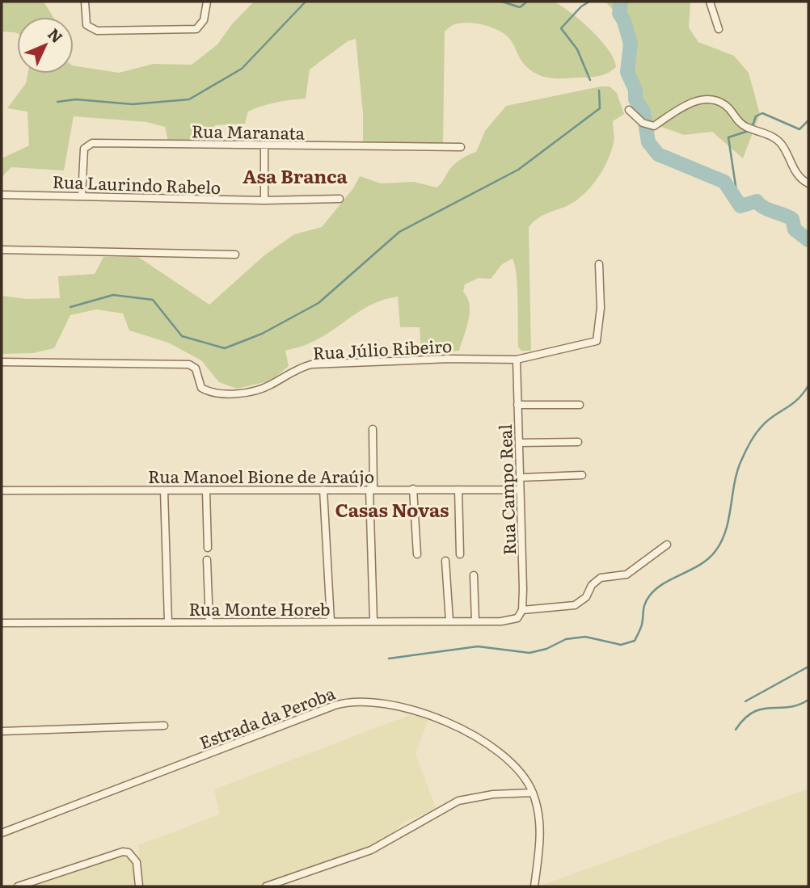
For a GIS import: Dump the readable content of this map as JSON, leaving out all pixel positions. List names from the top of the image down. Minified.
{"streets":{"street":["Rua Maranata","Rua Laurindo Rabelo","Rua Júlio Ribeiro","Rua Manoel Bione de Araújo","Rua Campo Real","Rua Monte Horeb","Estrada da Peroba"]},"crossings":[["Rua Maranata","Rua Laurindo Rabelo"],["Rua Júlio Ribeiro","Rua Campo Real"],["Rua Manoel Bione de Araújo","Rua Campo Real"],["Rua Campo Real","Rua Monte Horeb"]],"districts":["Asa Branca","Casas Novas"],"north":"top right"}
